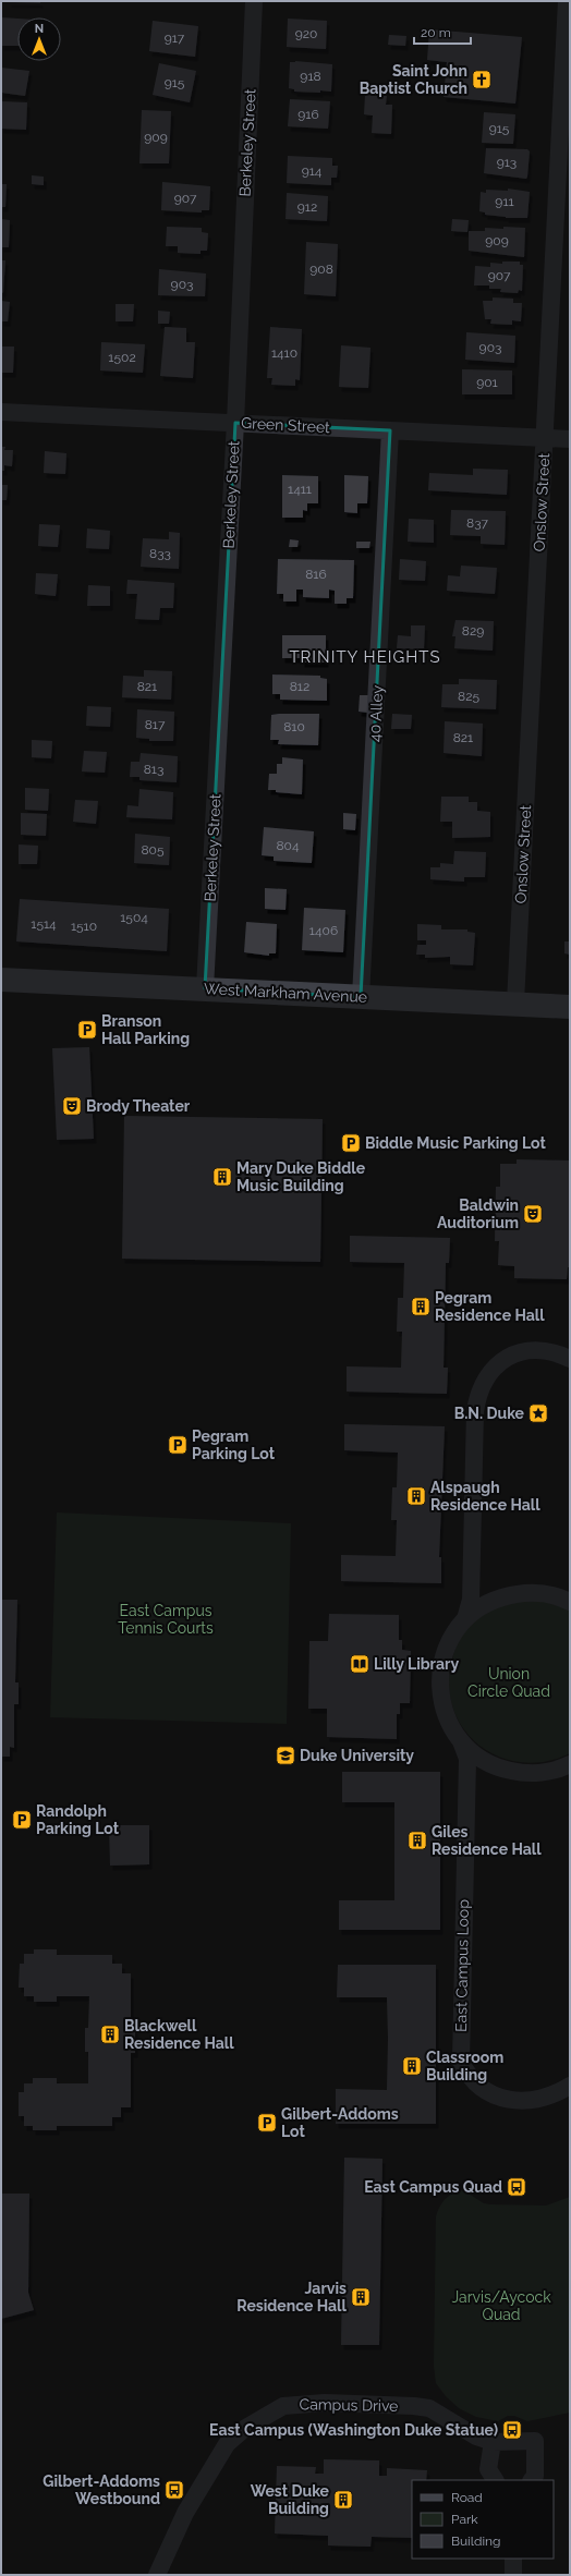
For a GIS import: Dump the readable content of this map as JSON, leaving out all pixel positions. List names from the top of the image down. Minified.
{"streets":{"street":["Berkeley Street","Green Street","Onslow Street","40 Alley","West Markham Avenue","East Campus Loop","Campus Drive"]},"crossings":[["Berkeley Street","Green Street"],["Berkeley Street","West Markham Avenue"],["Green Street","Onslow Street"],["Green Street","40 Alley"],["Onslow Street","West Markham Avenue"],["40 Alley","West Markham Avenue"]],"districts":["TRINITY HEIGHTS"],"parks":["East Campus Tennis Courts","Union Circle Quad","Jarvis/Aycock Quad"],"places":{"church":["Saint John Baptist Church"],"parking":["Branson Hall Parking","Biddle Music Parking Lot","Pegram Parking Lot","Randolph Parking Lot","Gilbert-Addoms Lot"],"theatre":["Brody Theater","Baldwin Auditorium"],"building":["Mary Duke Biddle Music Building","Pegram Residence Hall","Alspaugh Residence Hall","Giles Residence Hall","Blackwell Residence Hall","Classroom Building","Jarvis Residence Hall","West Duke Building"],"place":["B.N. Duke"],"library":["Lilly Library"],"school or university":["Duke University"],"bus stop":["East Campus Quad","East Campus (Washington Duke Statue)","Gilbert-Addoms Westbound"]},"house_numbers":["920","917","918","915","916","915","909","913","914","907","911","912","909","908","907","903","903","1410","1502","901","1411","837","833","816","829","821","812","825","817","810","821","813","804","805","1504","1514","1510","1406"],"legend":["Road","Park","Building"],"scale_bar":"20 m","north":"top"}
